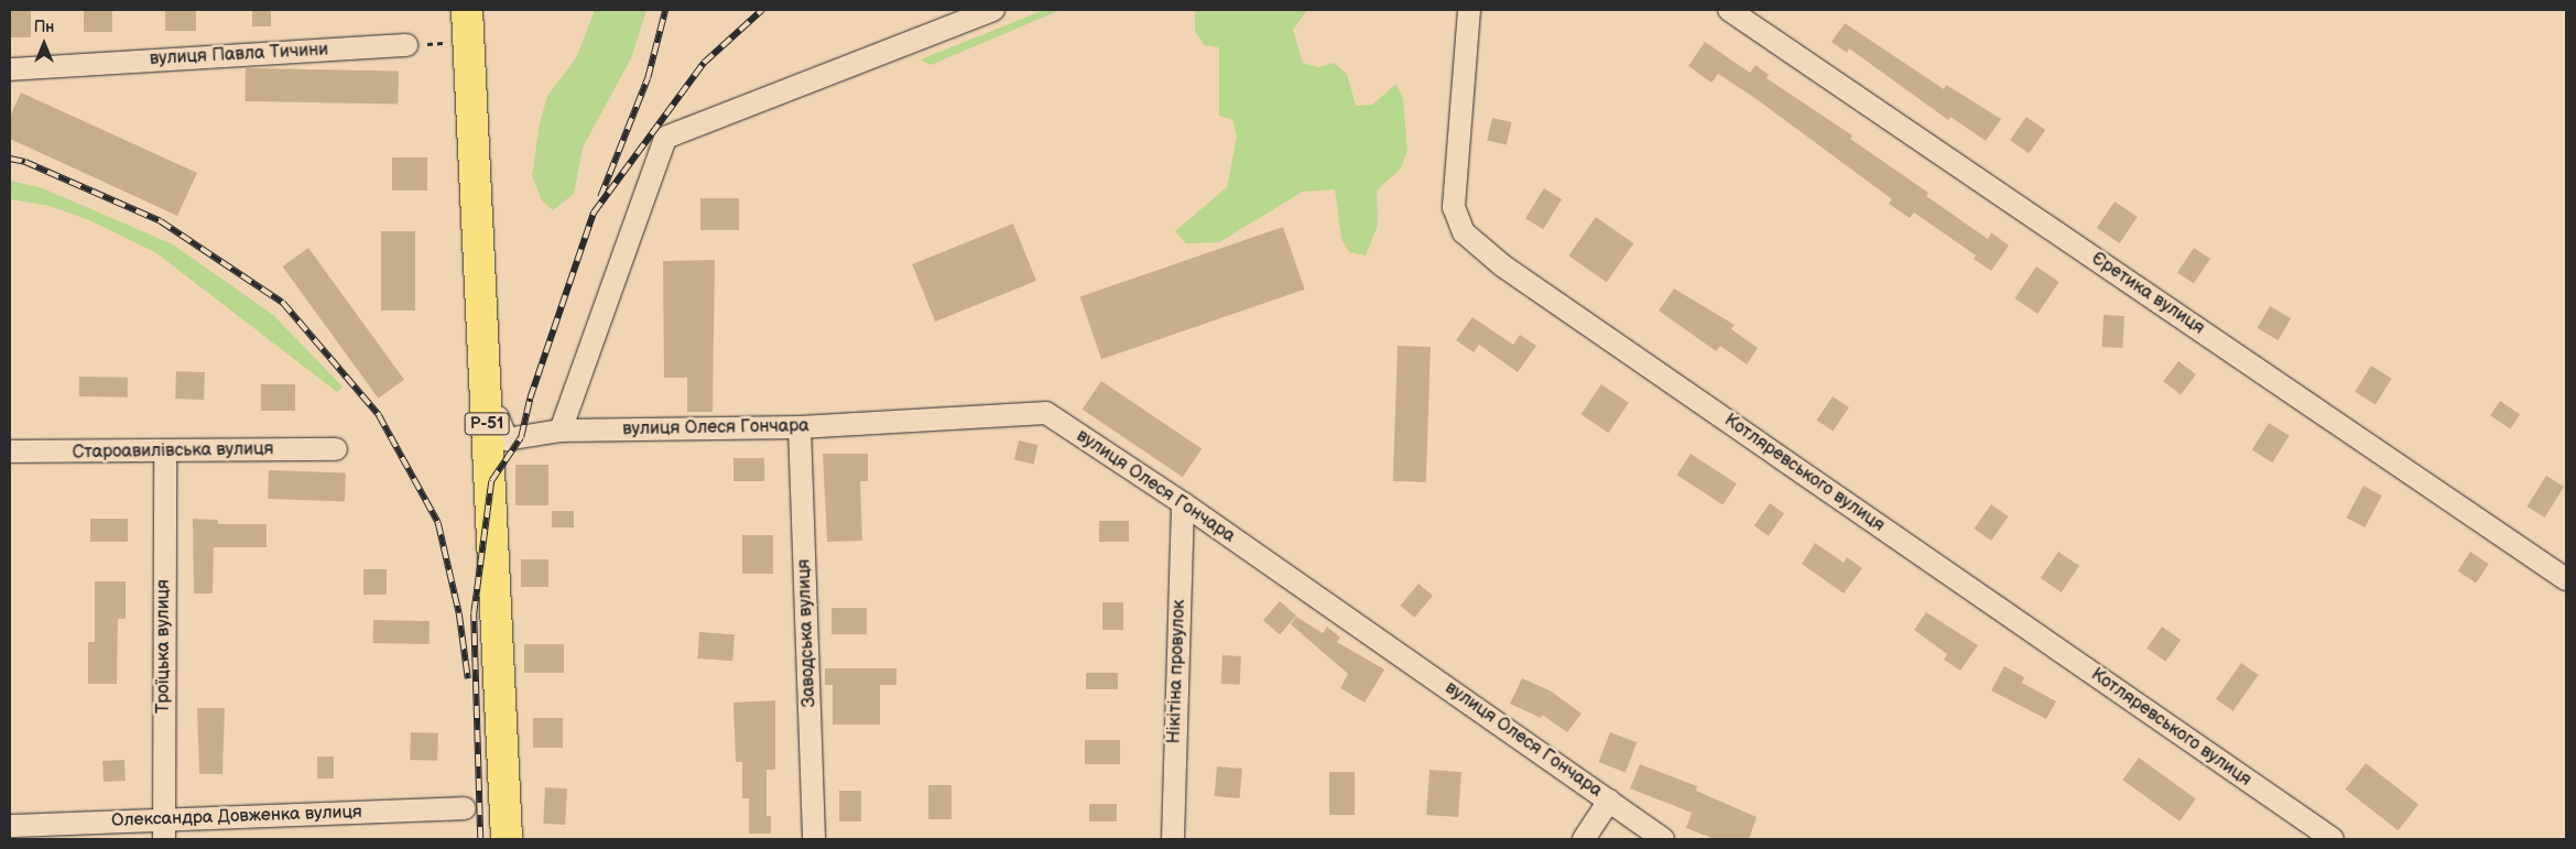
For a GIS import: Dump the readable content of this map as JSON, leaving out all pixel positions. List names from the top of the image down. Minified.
{"streets":{"main road":["Р-51"],"street":["вулиця Павла Тичини","Єретика вулиця","вулиця Олеся Гончара","Староавилівська вулиця","Котляревського вулиця","Заводська вулиця","Троїцька вулиця","Нікітіна провулок","Олександра Довженка вулиця"]},"crossings":[["вулиця Олеся Гончара","Заводська вулиця"],["вулиця Олеся Гончара","Нікітіна провулок"],["Староавилівська вулиця","Троїцька вулиця"],["Троїцька вулиця","Олександра Довженка вулиця"]],"north":"top"}
